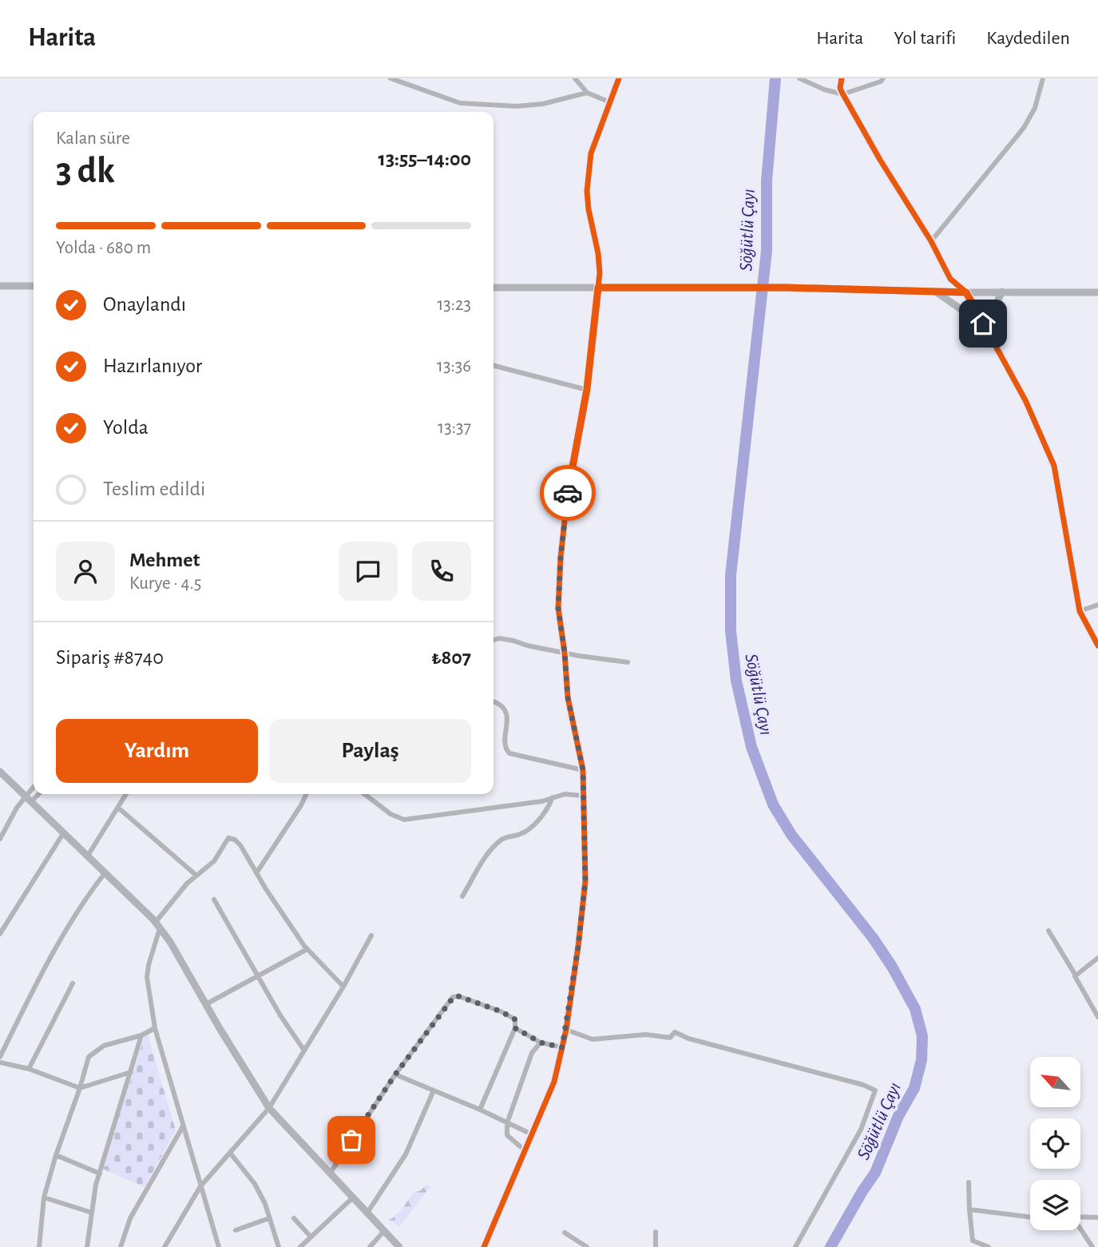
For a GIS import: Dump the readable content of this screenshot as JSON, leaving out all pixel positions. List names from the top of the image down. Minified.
{"water":["Söğütlü Çayı"],"north":"top left","page":{"header":"Harita","nav":["Harita","Yol tarifi","Kaydedilen"],"heading":["3 dk","Kalan süre","13:55–14:00"],"panel":["Mehmet","Kurye · 4.5","Sipariş #8740","₺807"],"bar":"Yolda · 680 m","list":[["Onaylandı","13:23"],["Hazırlanıyor","13:36"],["Yolda","13:37"],"Teslim edildi"],"buttons":["Yardım","Paylaş"]}}
